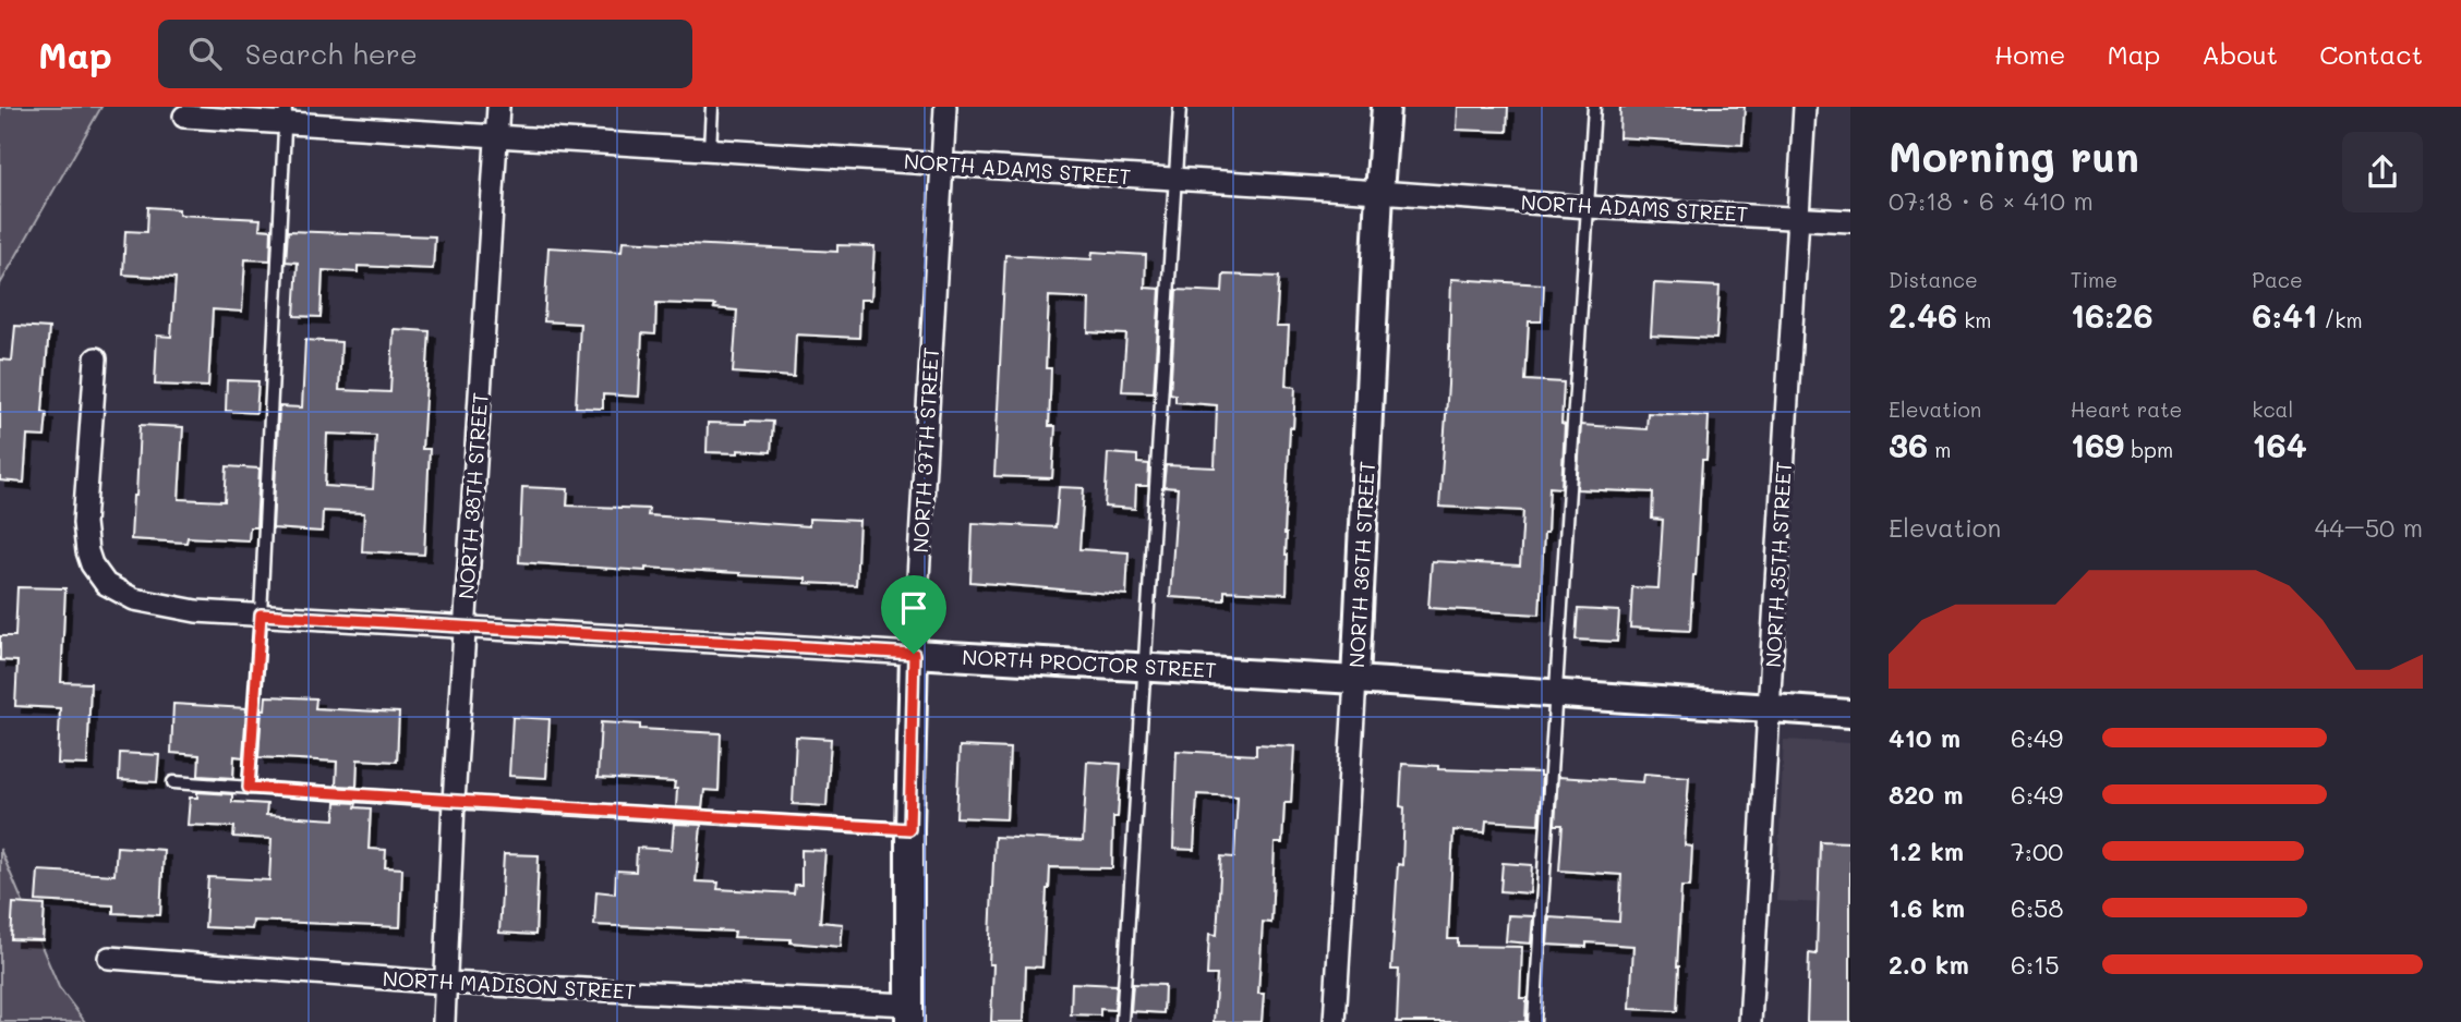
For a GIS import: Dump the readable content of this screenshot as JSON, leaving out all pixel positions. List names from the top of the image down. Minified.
{"streets":{"street":["NORTH ADAMS STREET","NORTH 37TH STREET","NORTH 38TH STREET","NORTH 36TH STREET","NORTH 35TH STREET","NORTH PROCTOR STREET","NORTH MADISON STREET"]},"crossings":[["NORTH ADAMS STREET","NORTH 37TH STREET"],["NORTH ADAMS STREET","NORTH 38TH STREET"],["NORTH ADAMS STREET","NORTH 36TH STREET"],["NORTH ADAMS STREET","NORTH 35TH STREET"],["NORTH 37TH STREET","NORTH PROCTOR STREET"],["NORTH 37TH STREET","NORTH MADISON STREET"],["NORTH 38TH STREET","NORTH PROCTOR STREET"],["NORTH 38TH STREET","NORTH MADISON STREET"],["NORTH 36TH STREET","NORTH PROCTOR STREET"],["NORTH 35TH STREET","NORTH PROCTOR STREET"]],"page":{"header":"Map","search":"Search here","nav":["Home","Map","About","Contact"],"heading":["Morning run","07:18 · 6 × 410 m"],"stats":[["Distance","2.46 km"],["Time","16:26"],["Pace","6:41 /km"],["Elevation","36 m"],["Heart rate","169 bpm"],["kcal","164"]],"chart":["Elevation","44–50 m"],"list":[{"name":"410 m","note":"6:49"},{"name":"820 m","note":"6:49"},{"name":"1.2 km","note":"7:00"},{"name":"1.6 km","note":"6:58"},{"name":"2.0 km","note":"6:15"}]}}
